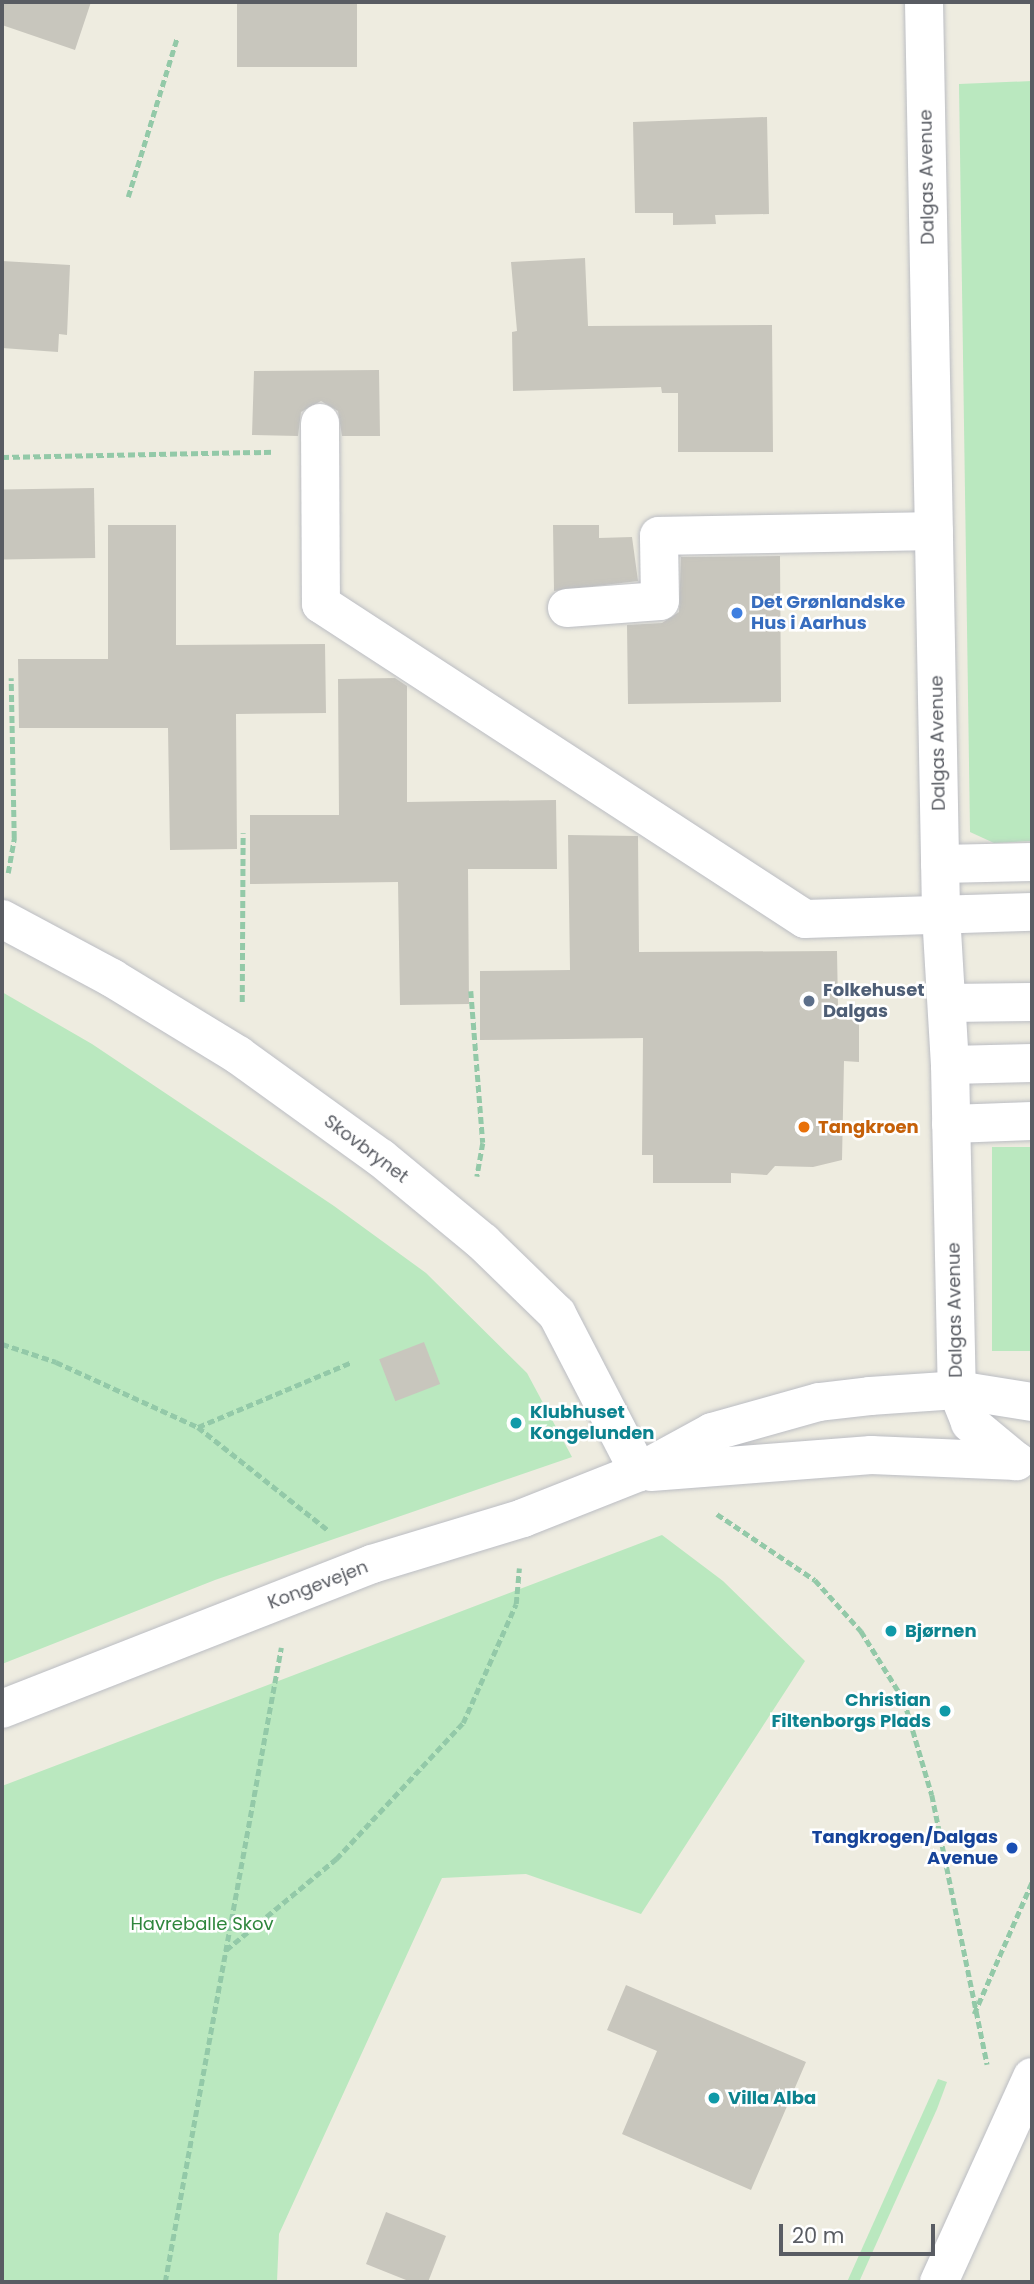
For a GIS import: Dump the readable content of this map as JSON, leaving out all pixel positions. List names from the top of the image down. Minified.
{"streets":{"street":["Dalgas Avenue","Skovbrynet","Kongevejen"]},"crossings":[["Skovbrynet","Kongevejen"]],"parks":["Havreballe Skov"],"places":["Det Grønlandske Hus i Aarhus","Folkehuset Dalgas","Tangkroen","Klubhuset Kongelunden","Bjørnen","Christian Filtenborgs Plads","Tangkrogen/Dalgas Avenue","Villa Alba"],"scale_bar":"20 m"}
